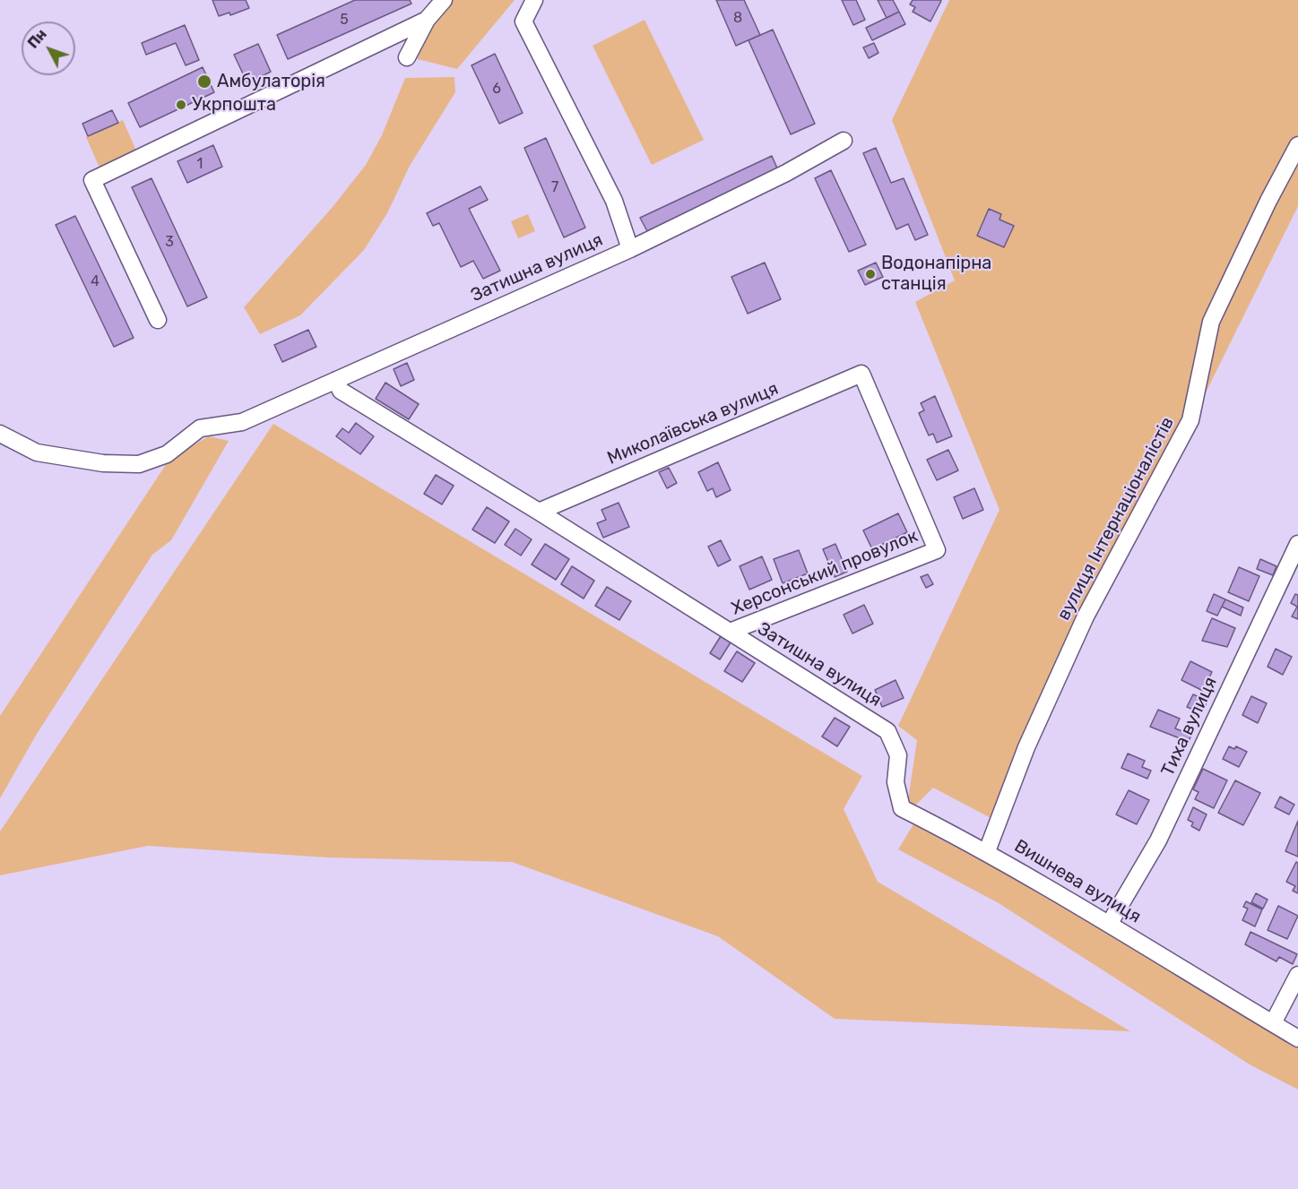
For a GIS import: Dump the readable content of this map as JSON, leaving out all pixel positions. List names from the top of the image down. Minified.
{"streets":{"street":["Затишна вулиця","Миколаївська вулиця","вулиця Інтернаціоналістів","Херсонський провулок","Тиха вулиця","Вишнева вулиця"]},"crossings":[["Затишна вулиця","Миколаївська вулиця"],["Затишна вулиця","Херсонський провулок"],["Затишна вулиця","Вишнева вулиця"],["Миколаївська вулиця","Херсонський провулок"],["вулиця Інтернаціоналістів","Вишнева вулиця"],["Тиха вулиця","Вишнева вулиця"]],"places":["Амбулаторія","Укрпошта","Водонапірна станція"],"house_numbers":["8","5","6","1","7","3","4"],"north":"top left"}
